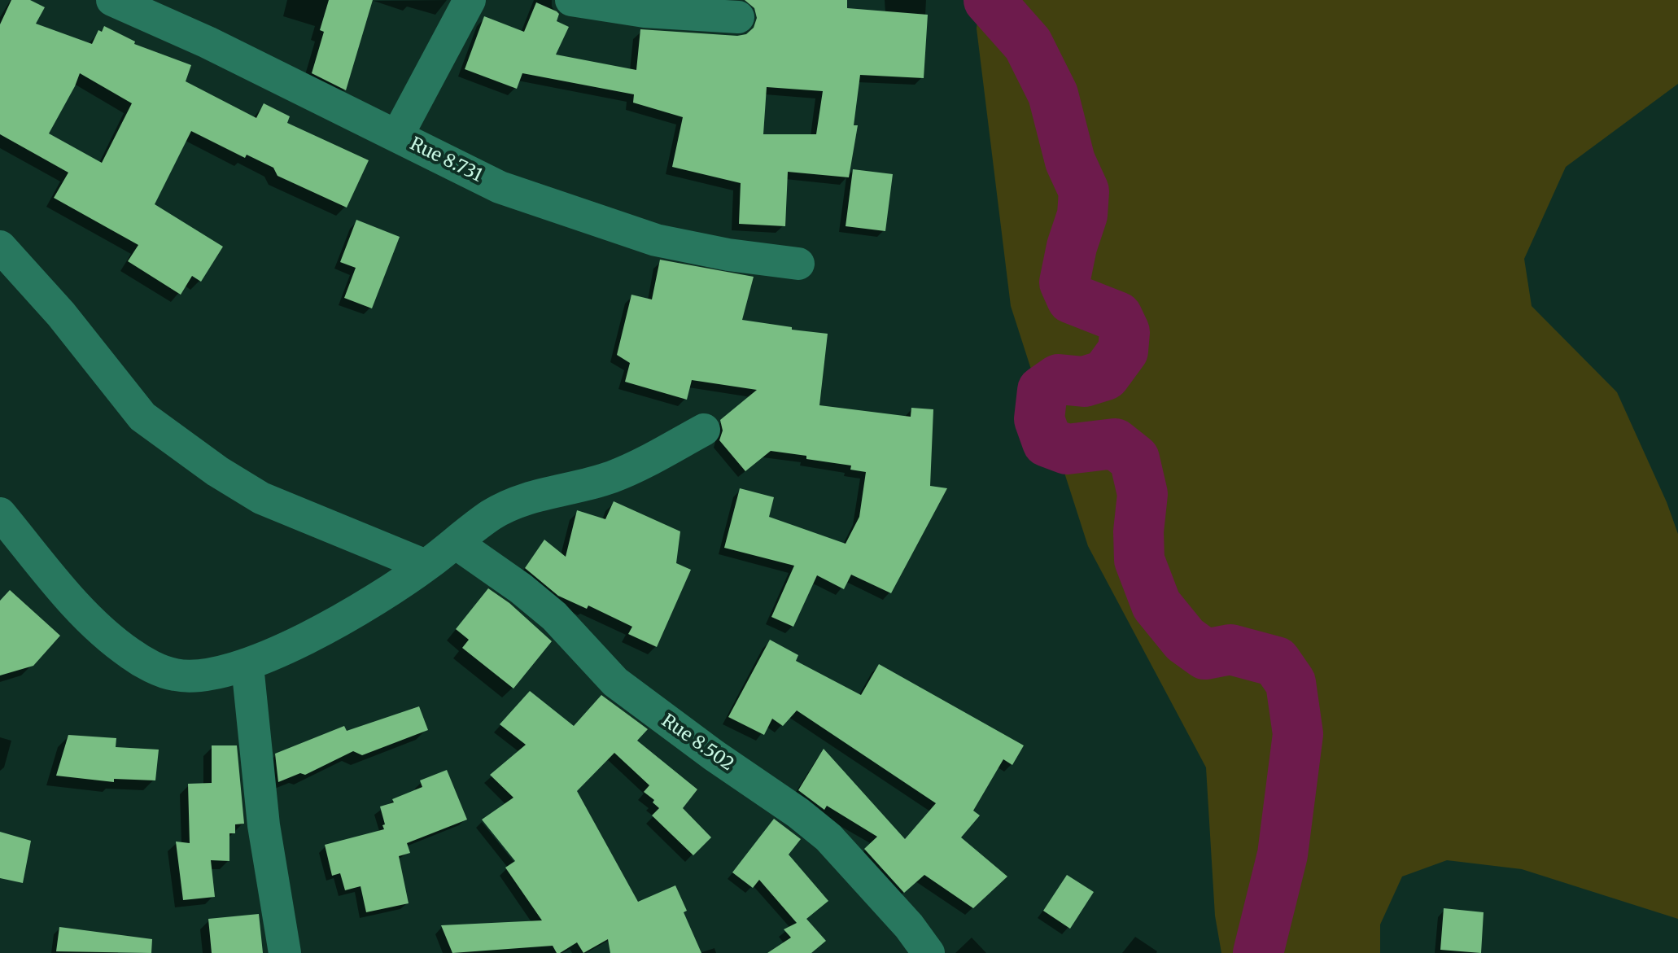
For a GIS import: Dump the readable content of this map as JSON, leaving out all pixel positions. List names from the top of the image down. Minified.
{"streets":{"street":["Rue 8.731","Rue 8.502"]}}
